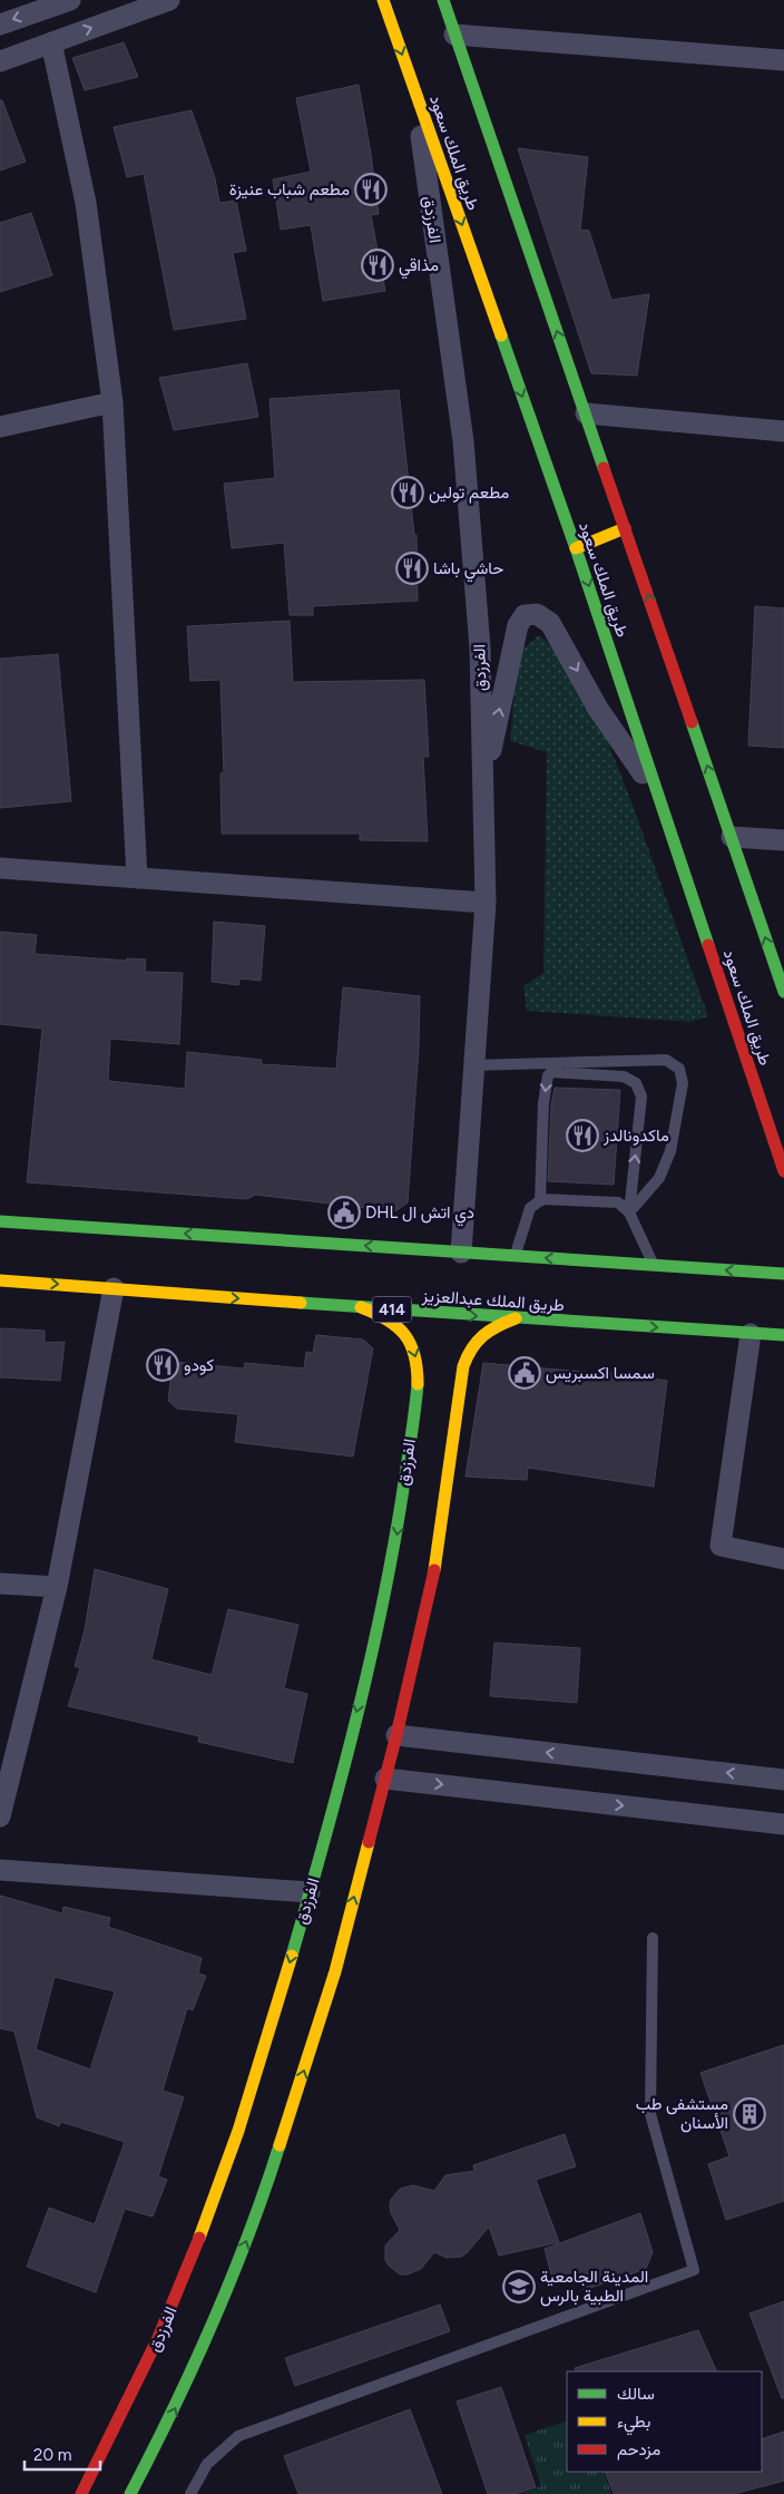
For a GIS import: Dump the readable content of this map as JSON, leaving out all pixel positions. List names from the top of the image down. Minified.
{"streets":{"main road":["طريق الملك سعود","الفرزدق","طريق الملك عبدالعزيز","414"]},"crossings":[["طريق الملك سعود","الفرزدق"],["الفرزدق","طريق الملك عبدالعزيز"]],"one_way":["الفرزدق"],"places":{"restaurant":["مطعم شباب عنيزة","مذاقي","مطعم تولين","حاشي باشا","ماكدونالدز","كودو"],"public building":["DHL دي اتش ال","سمسا اكسبريس"],"building":["مستشفى طب الأسنان"],"school or university":["المدينة الجامعية الطبية بالرس"]},"legend":["سالك","بطيء","مزدحم"],"scale_bar":"20 m"}
